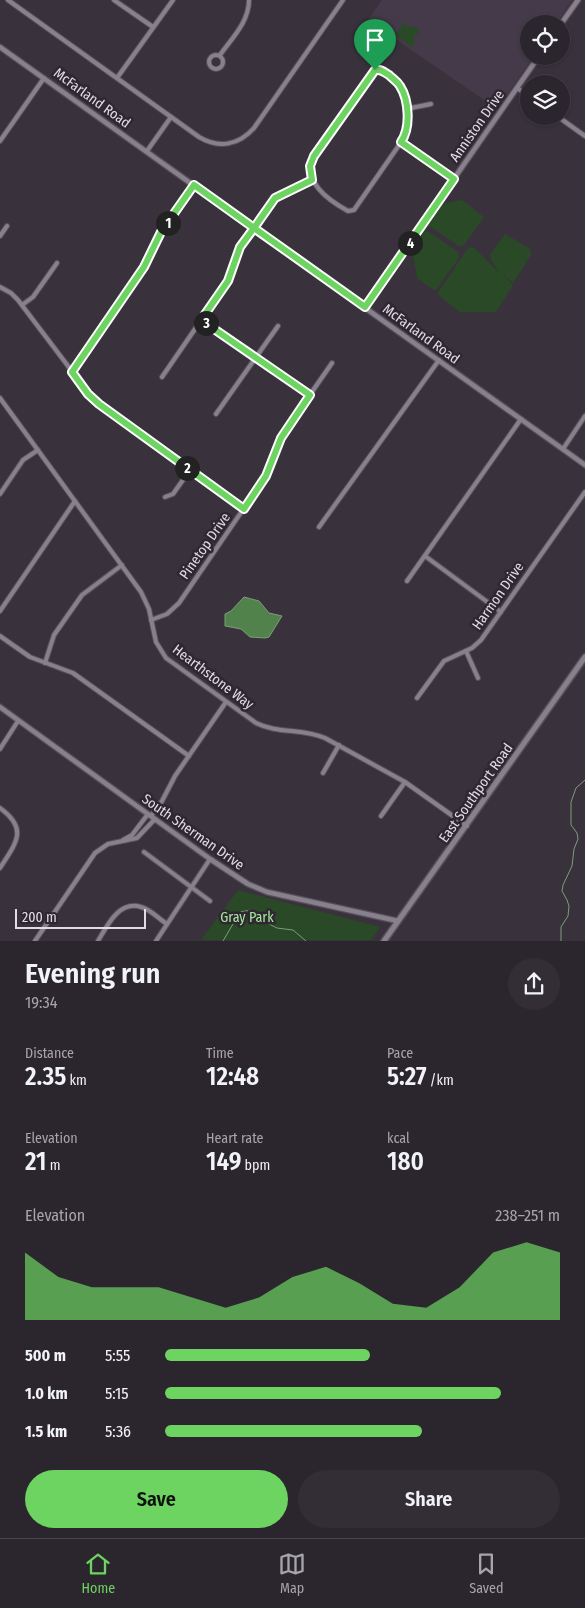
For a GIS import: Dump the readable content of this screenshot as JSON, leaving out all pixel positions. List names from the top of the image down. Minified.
{"streets":{"main road":["East Southport Road"],"street":["McFarland Road","Anniston Drive","Pinetop Drive","Harmon Drive","Hearthstone Way","South Sherman Drive"]},"crossings":[["McFarland Road","Anniston Drive"],["Pinetop Drive","Hearthstone Way"],["Hearthstone Way","East Southport Road"],["East Southport Road","South Sherman Drive"]],"parks":["Gray Park"],"scale_bar":"200 m","page":{"pins":["1","4","3","2"],"scale":"200 m","heading":["Evening run","19:34"],"stats":[["Distance","2.35 km"],["Time","12:48"],["Pace","5:27 /km"],["Elevation","21 m"],["Heart rate","149 bpm"],["kcal","180"]],"chart":["Elevation","238–251 m"],"list":[{"name":"500 m","note":"5:55"},{"name":"1.0 km","note":"5:15"},{"name":"1.5 km","note":"5:36"}],"buttons":["Save","Share"],"tabs":["Home","Map","Saved"]}}
